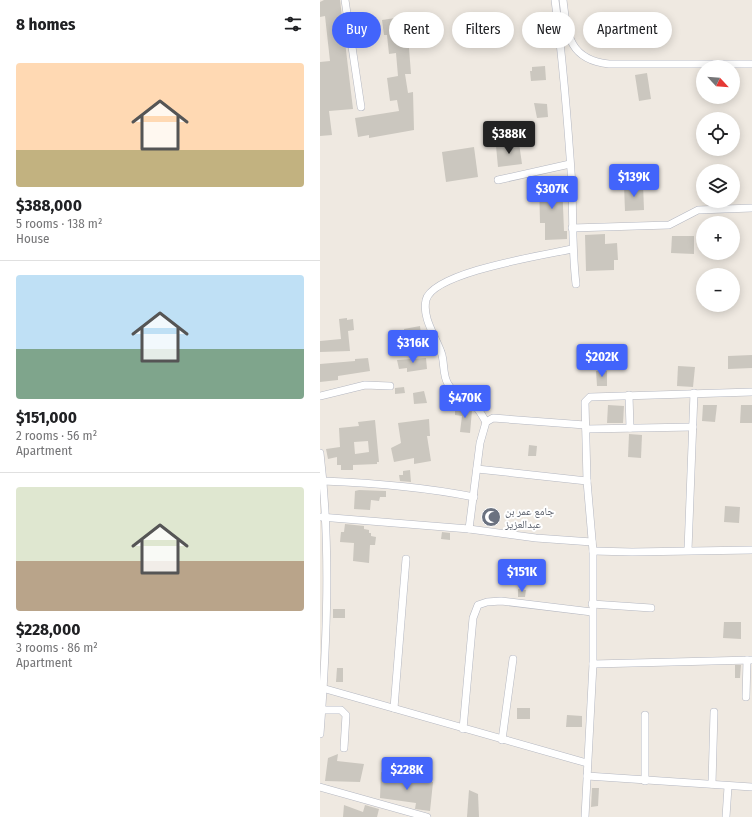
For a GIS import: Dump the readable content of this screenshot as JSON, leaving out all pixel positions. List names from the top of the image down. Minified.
{"places":{"mosque":["جامع عمر بن عبدالعزيز"]},"north":"bottom right","page":{"heading":"8 homes","chip":["Buy","Rent","Filters","New","Apartment"],"list":[{"name":"$388,000","note":"5 rooms · 138 m² · House"},{"name":"$151,000","note":"2 rooms · 56 m² · Apartment"},{"name":"$228,000","note":"3 rooms · 86 m² · Apartment"}],"map_buttons":["+","−"],"price":["$388K","$139K","$307K","$316K","$202K","$470K","$151K","$228K"]}}
